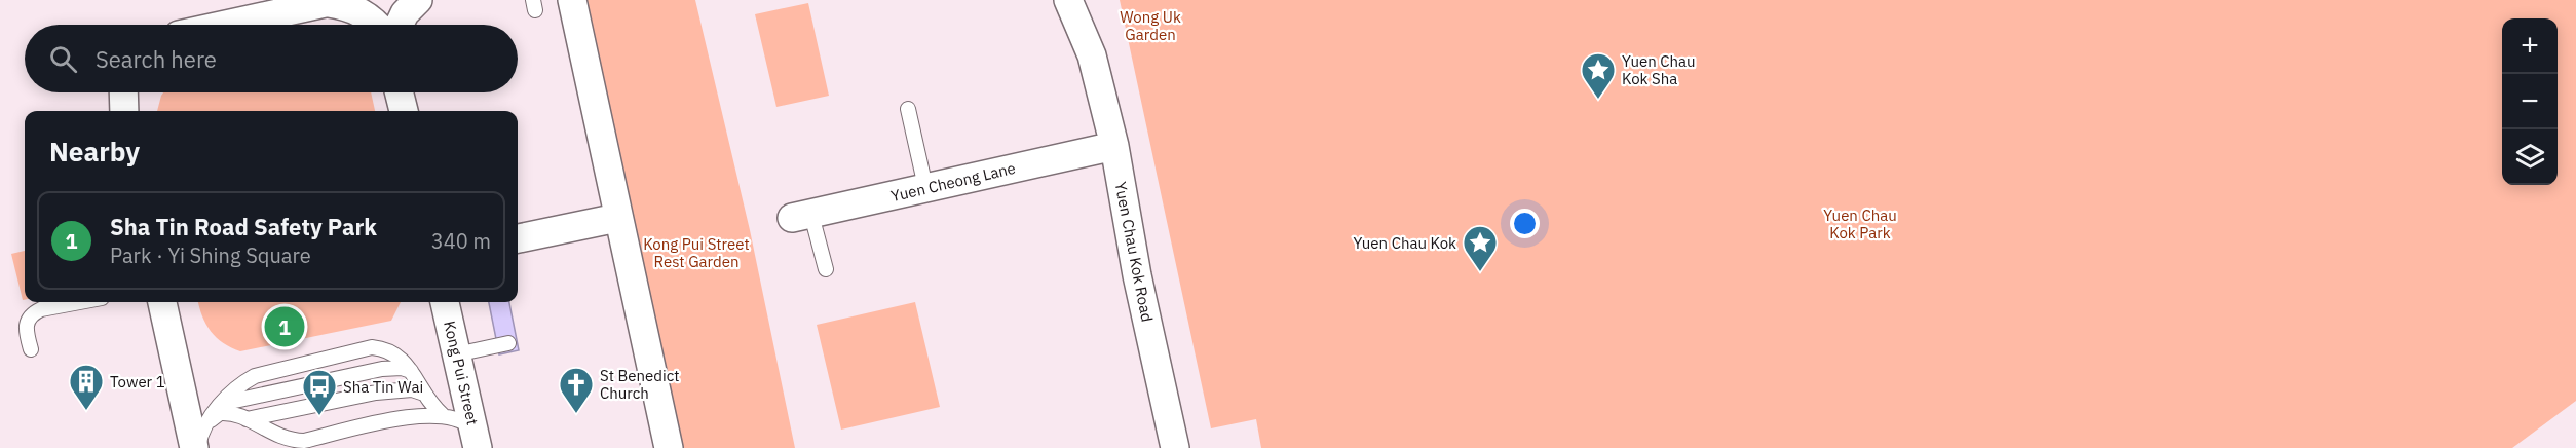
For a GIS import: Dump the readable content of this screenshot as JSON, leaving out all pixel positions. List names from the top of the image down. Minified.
{"streets":{"street":["Yuen Cheong Lane","Yuen Chau Kok Road","Kong Pui Street"]},"crossings":[["Yuen Cheong Lane","Yuen Chau Kok Road"]],"parks":["Wong Uk Garden","Yuen Chau Kok Park","Kong Pui Street Rest Garden"],"places":{"place":["Yuen Chau Kok Sha","Yuen Chau Kok"],"building":["Tower 1"],"church":["St Benedict Church"],"bus stop":["Sha Tin Wai"]},"page":{"map_buttons":["+","−"],"search":"Search here","heading":"Nearby","list":[{"mark":"1","name":"Sha Tin Road Safety Park","note":"Park · Yi Shing Square","value":"340 m"}],"pins":"1"}}
